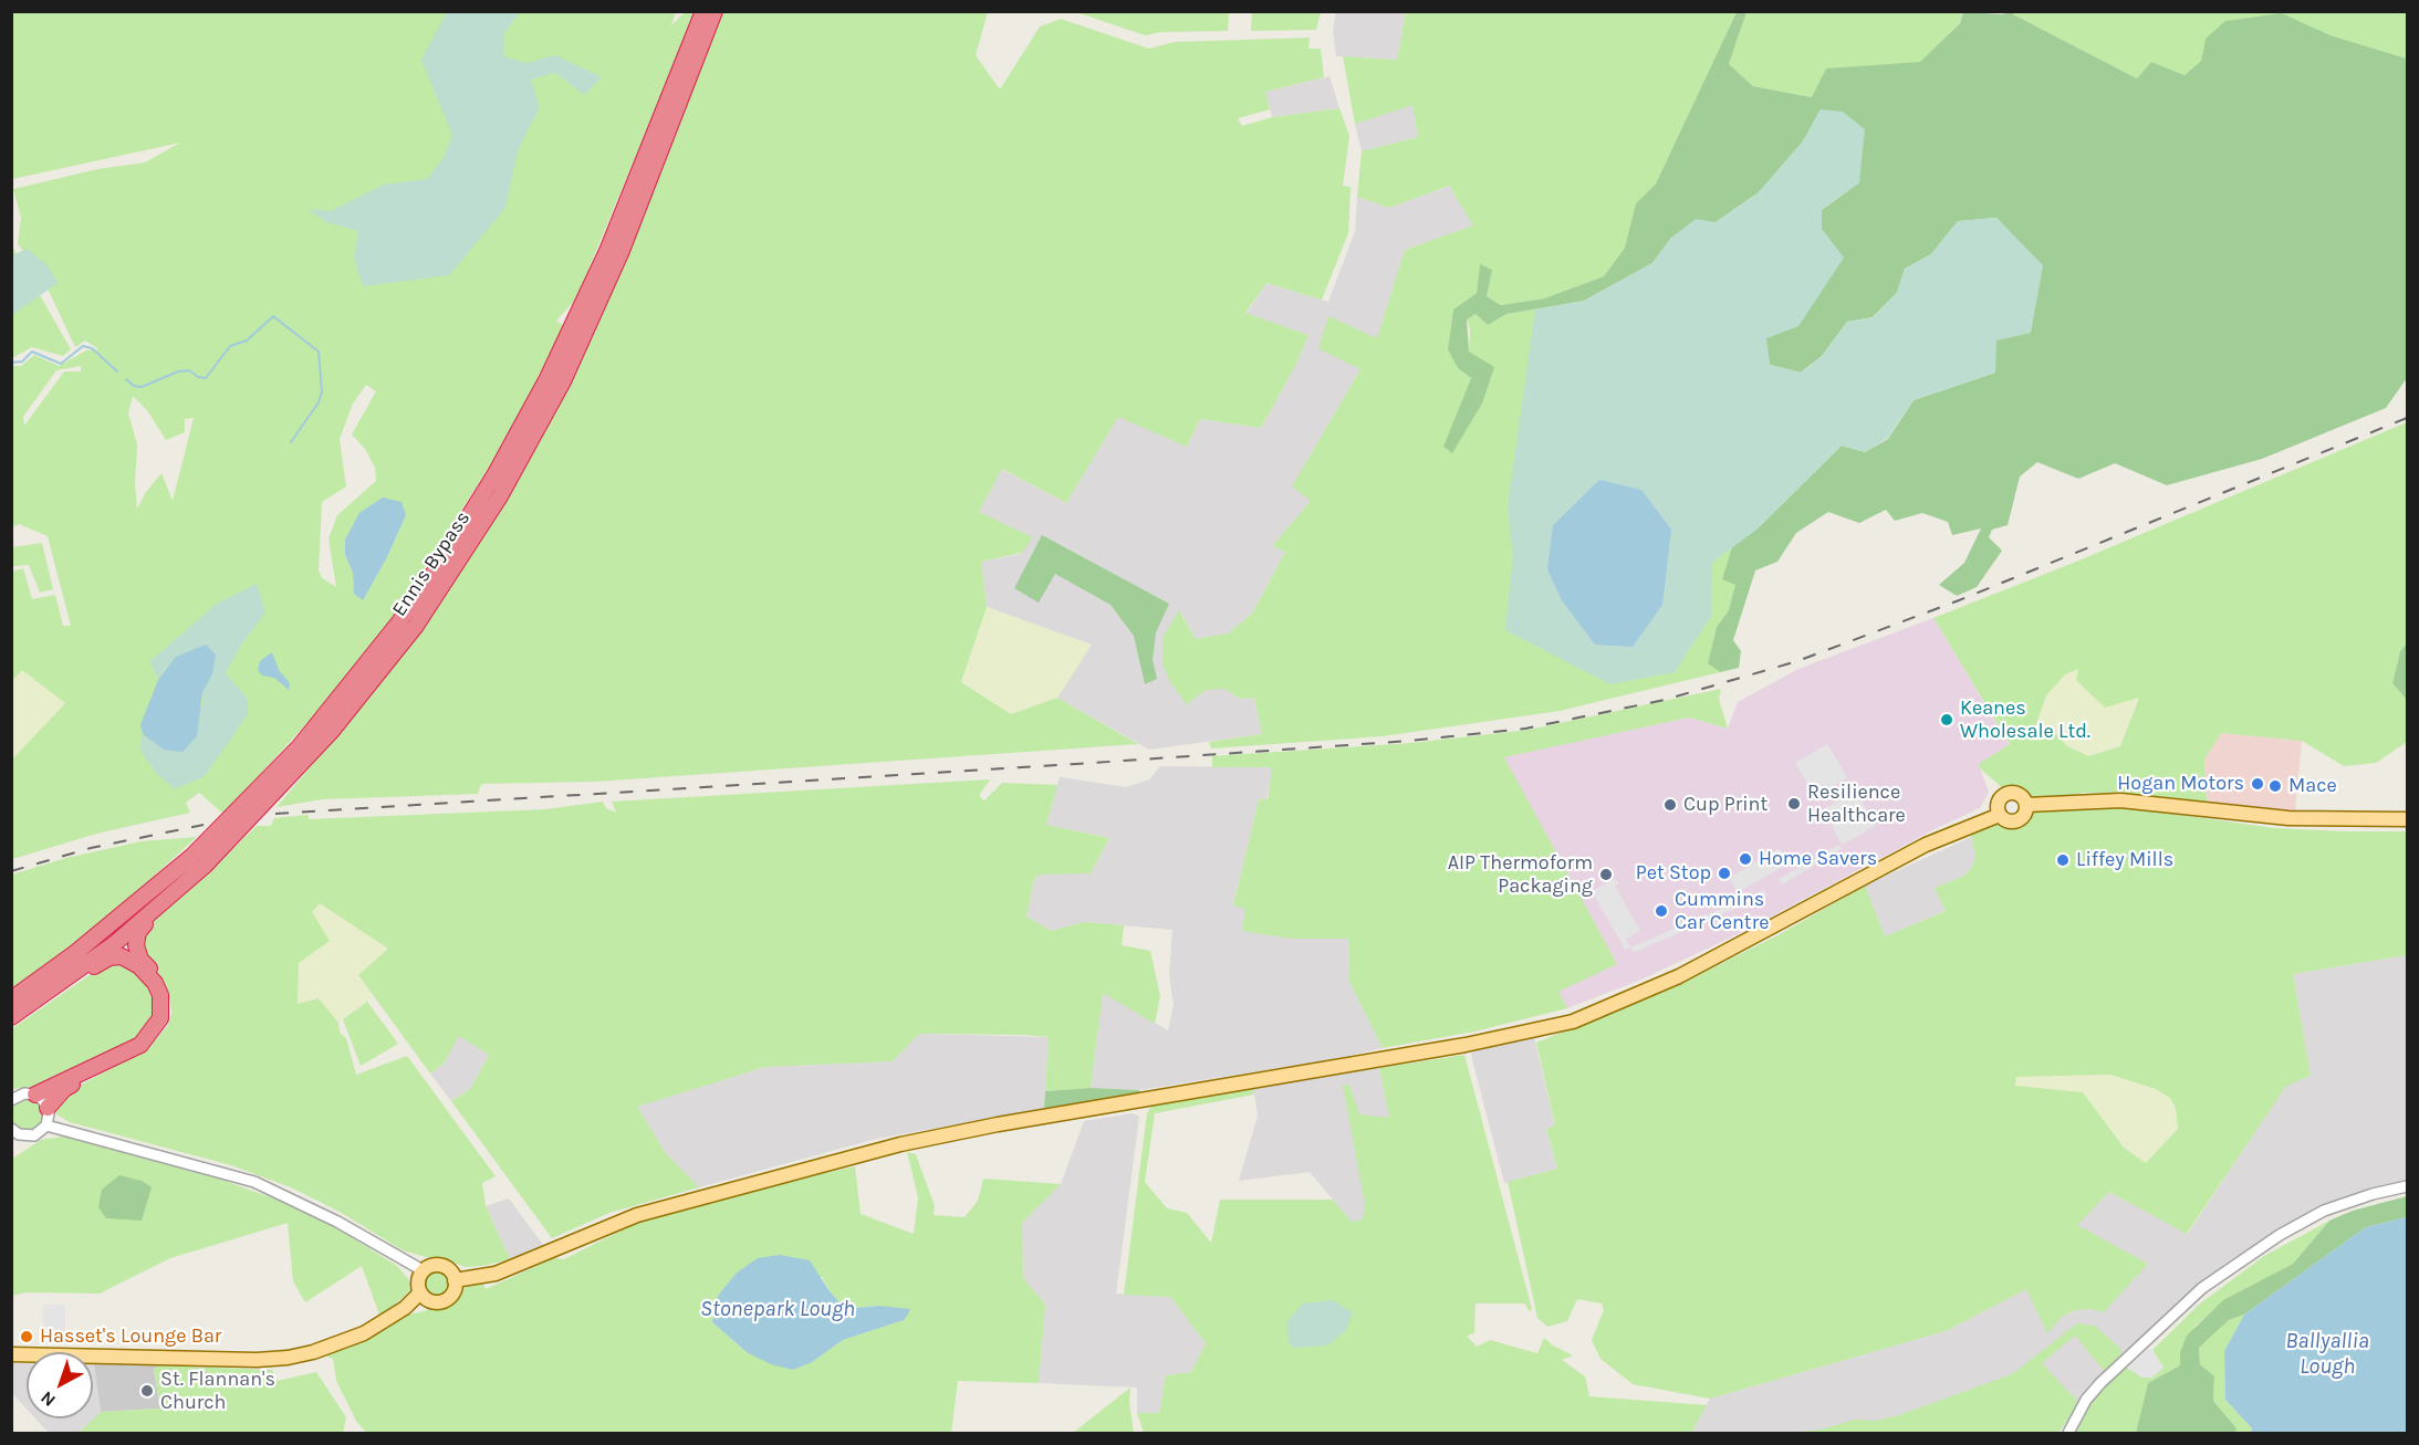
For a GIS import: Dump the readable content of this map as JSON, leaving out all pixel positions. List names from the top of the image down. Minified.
{"streets":{"highway":["Ennis Bypass"]},"water":["Stonepark Lough","Ballyallia Lough"],"places":["Keanes Wholesale Ltd.","Hogan Motors","Mace","Resilience Healthcare","Cup Print","Home Savers","Liffey Mills","Pet Stop","AIP Thermoform Packaging","Cummins Car Centre","Hasset's Lounge Bar","St. Flannan's Church"],"north":"bottom left"}
